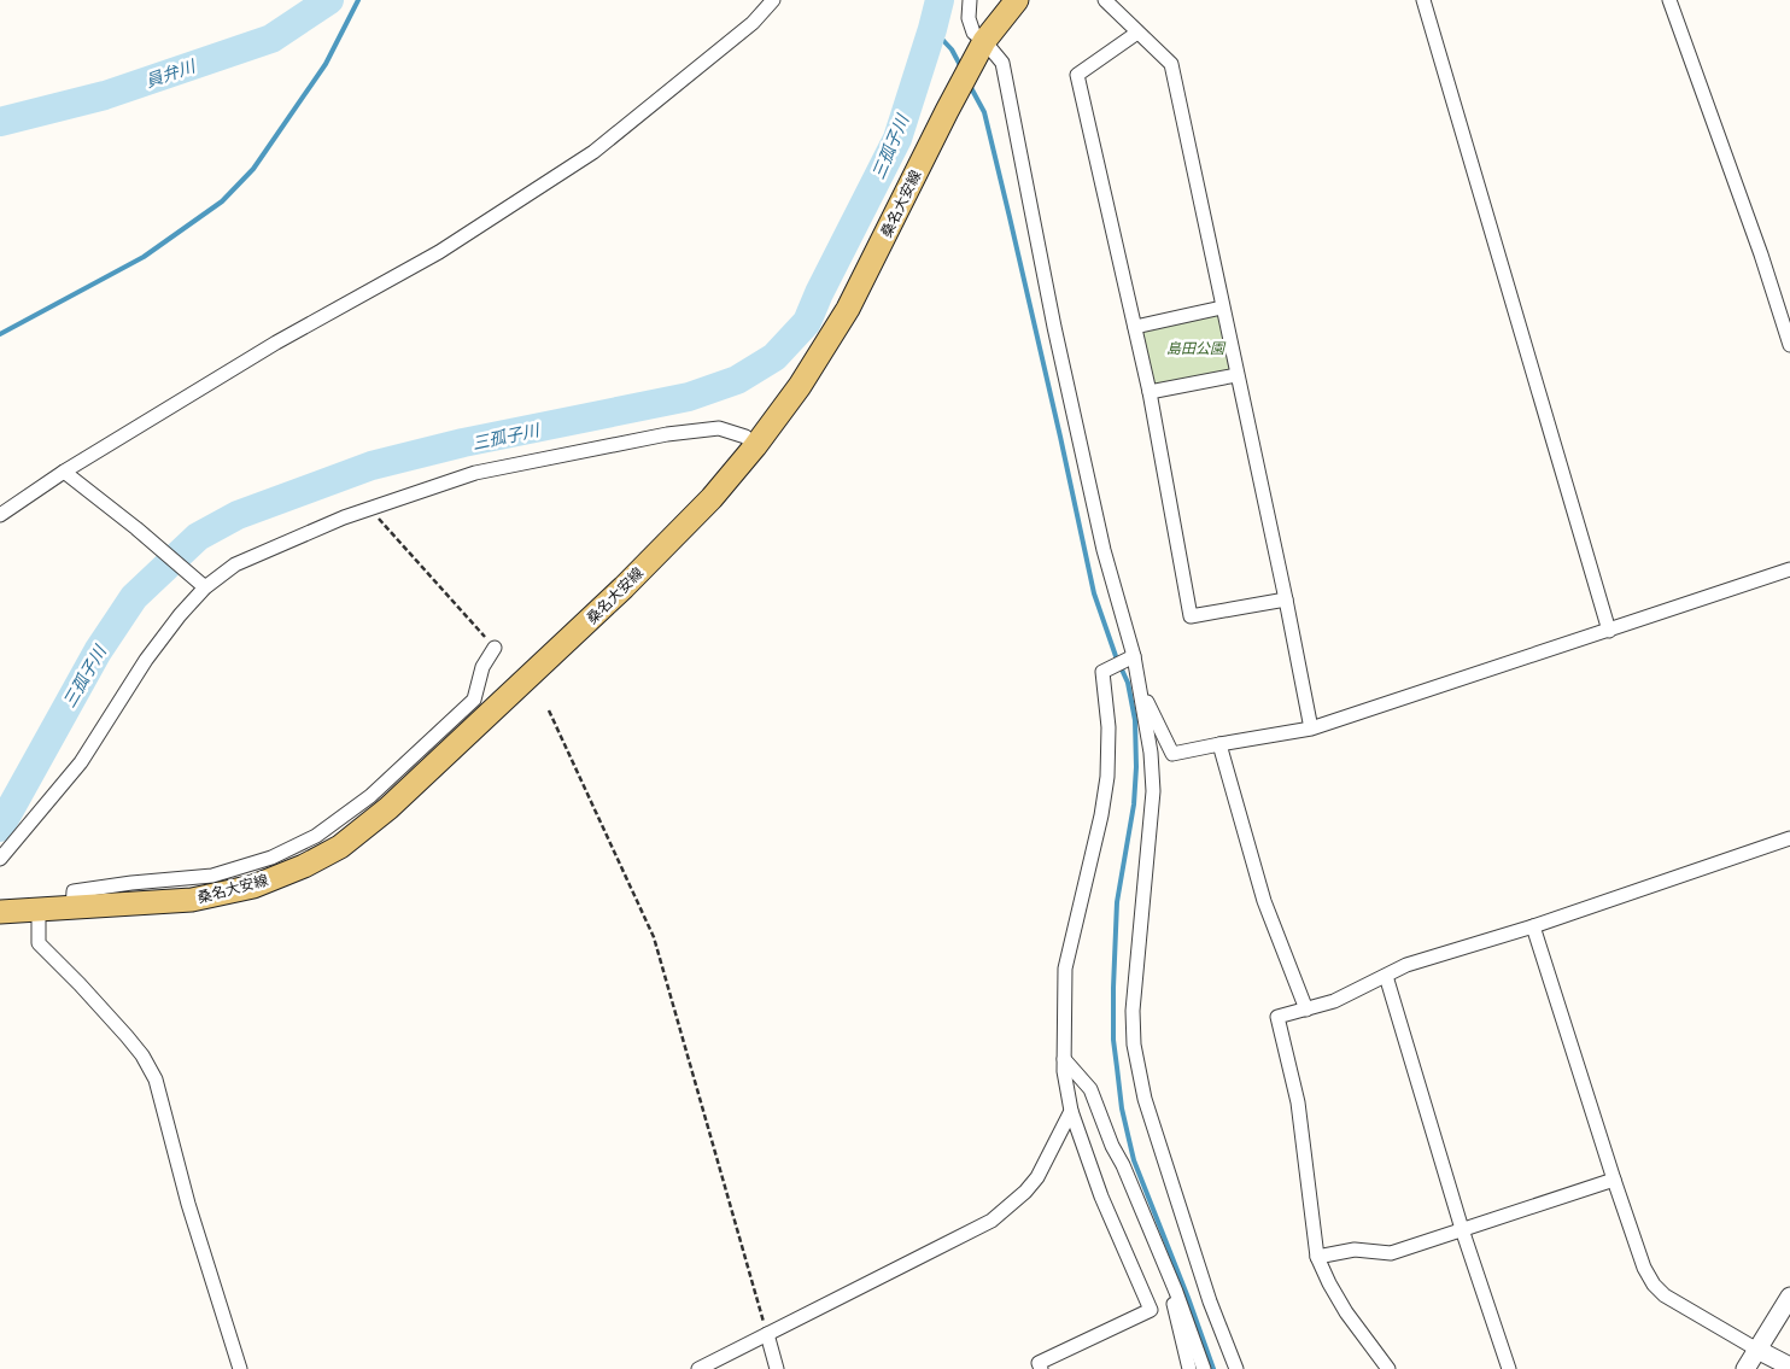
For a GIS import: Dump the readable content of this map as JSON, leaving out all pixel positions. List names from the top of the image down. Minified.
{"streets":{"main road":["桑名大安線"]},"water":["員弁川","三孤子川"],"parks":["島田公園"]}
